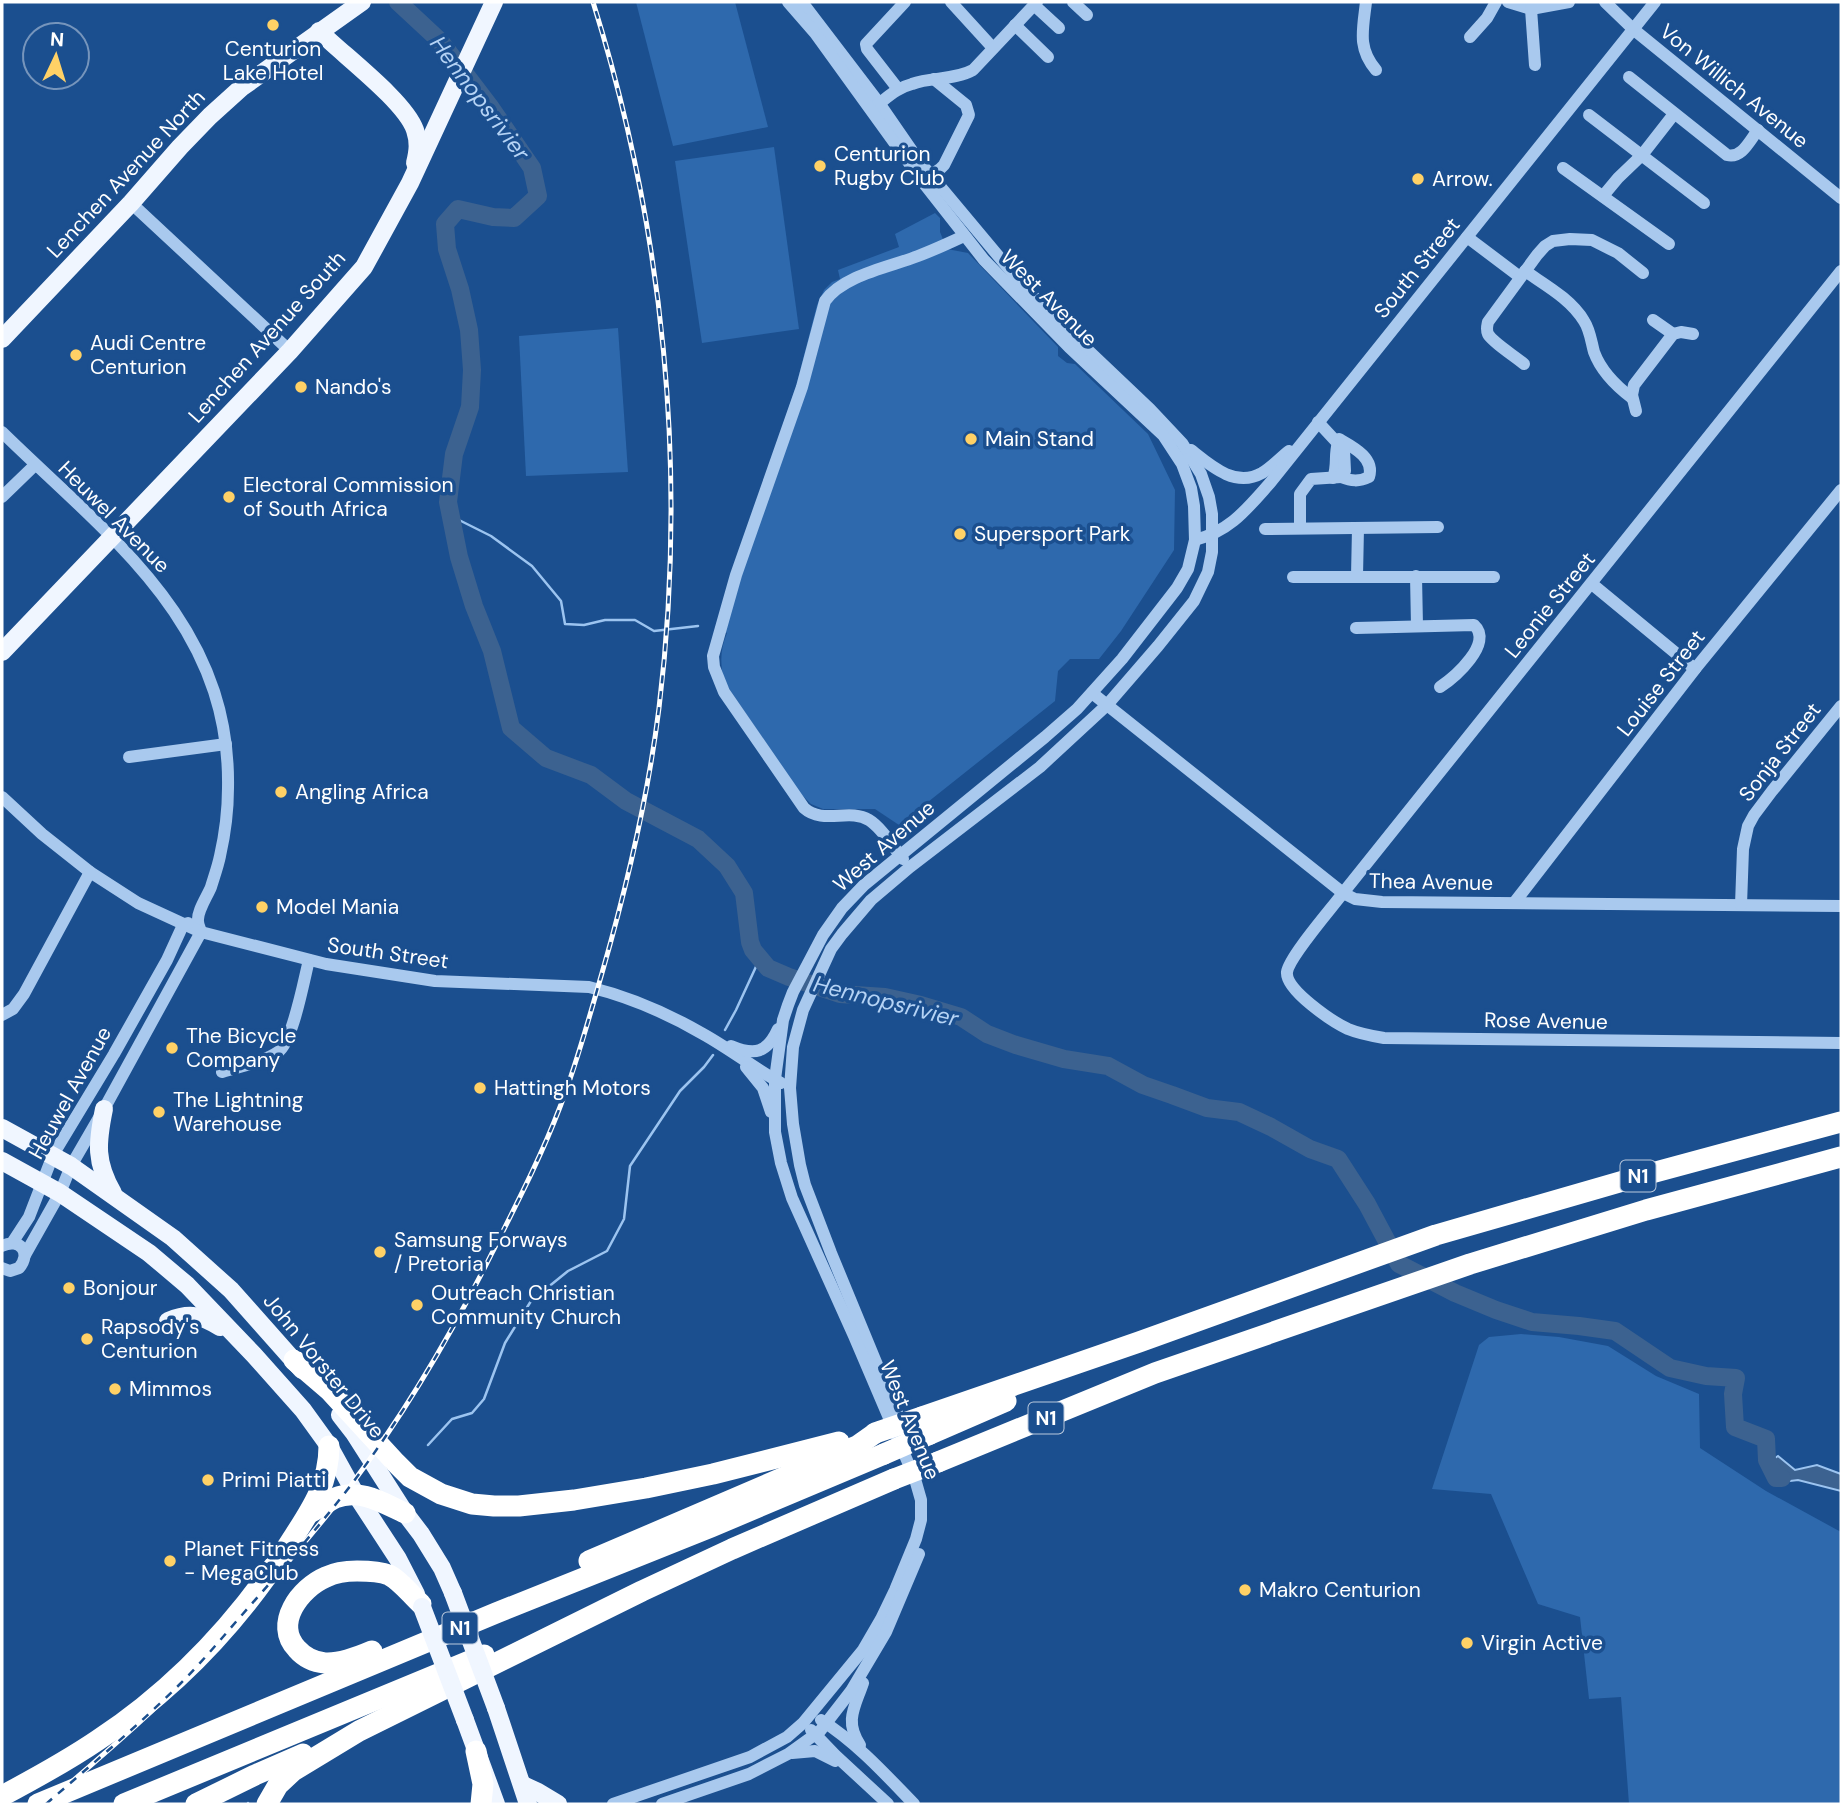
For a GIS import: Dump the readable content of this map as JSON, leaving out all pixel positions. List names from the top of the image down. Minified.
{"streets":{"highway":["N1"],"main road":["Lenchen Avenue North","Lenchen Avenue South","John Vorster Drive"],"street":["Von Willich Avenue","South Street","West Avenue","Heuwel Avenue","Leonie Street","Louise Street","Sonja Street","Thea Avenue","Rose Avenue"]},"crossings":[["Von Willich Avenue","South Street"],["South Street","West Avenue"],["South Street","Heuwel Avenue"],["West Avenue","Thea Avenue"],["Lenchen Avenue South","Heuwel Avenue"],["Heuwel Avenue","John Vorster Drive"],["Leonie Street","Thea Avenue"],["Leonie Street","Rose Avenue"],["Louise Street","Thea Avenue"],["Sonja Street","Thea Avenue"]],"water":["Hennopsrivier"],"places":["Centurion Lake Hotel","Centurion Rugby Club","Arrow.","Audi Centre Centurion","Nando's","Main Stand","Electoral Commission of South Africa","Supersport Park","Angling Africa","Model Mania","The Bicycle Company","Hattingh Motors","The Lightning Warehouse","Samsung Forways / Pretoria","Bonjour","Outreach Christian Community Church","Rapsody's Centurion","Mimmos","Primi Piatti","Planet Fitness - MegaClub","Makro Centurion","Virgin Active"],"north":"top"}
